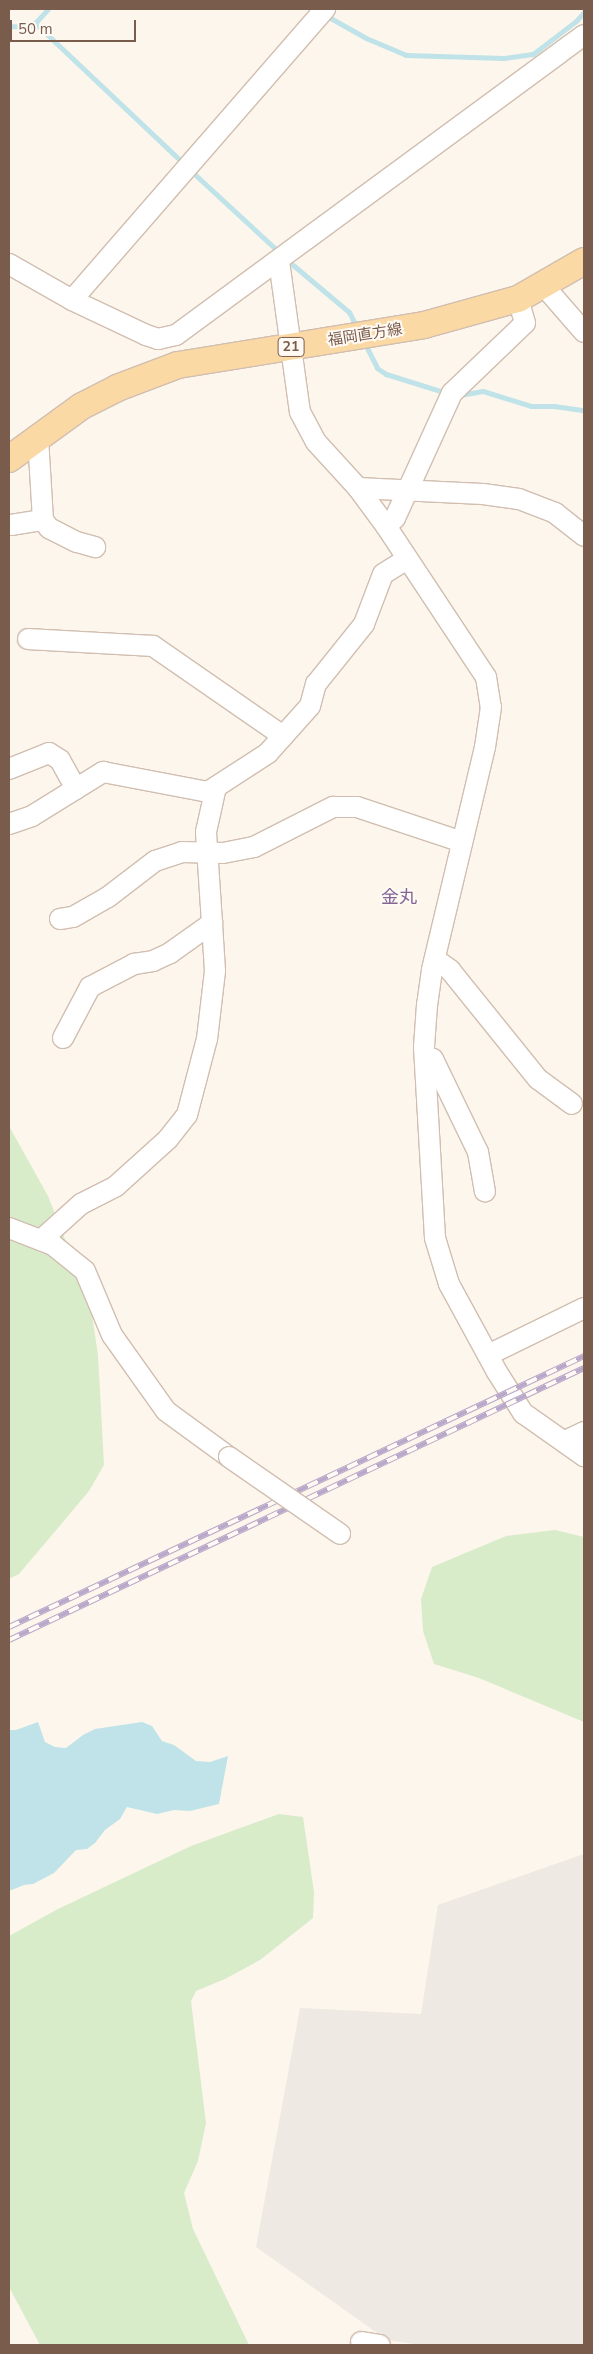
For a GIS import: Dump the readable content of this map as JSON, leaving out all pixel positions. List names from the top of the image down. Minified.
{"streets":{"main road":["福岡直方線","21"]},"districts":["金丸"],"scale_bar":"50 m"}
